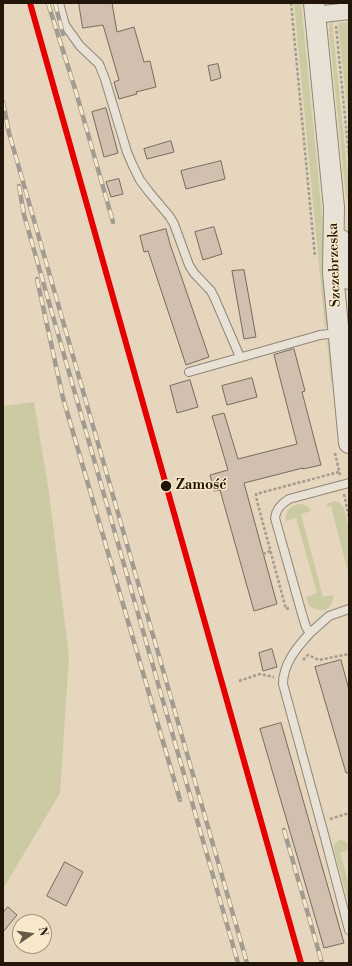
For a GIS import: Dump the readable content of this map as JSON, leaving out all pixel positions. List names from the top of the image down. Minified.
{"streets":{"street":["Szczebrzeska"]},"places":["Zamość"],"north":"right"}
